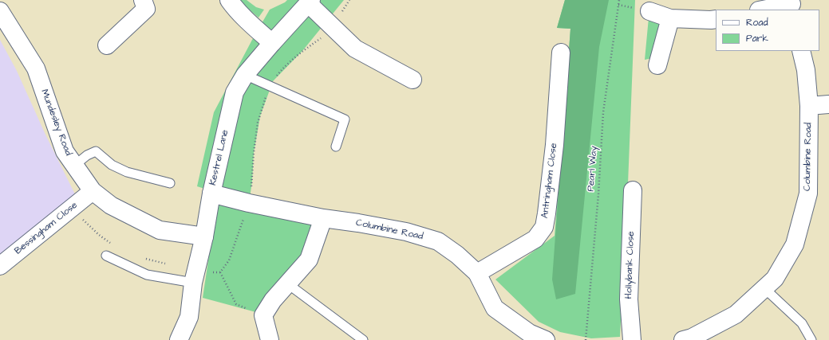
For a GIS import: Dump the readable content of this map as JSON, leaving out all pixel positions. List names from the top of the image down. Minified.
{"streets":{"street":["Mundesley Road","Columbine Road","Kestrel Lane","Antringham Close","Bessingham Close","Hollybank Close"],"path":["Pearl Way"]},"crossings":[["Mundesley Road","Kestrel Lane"],["Mundesley Road","Bessingham Close"],["Columbine Road","Kestrel Lane"],["Columbine Road","Antringham Close"]],"legend":["Road","Park"]}
